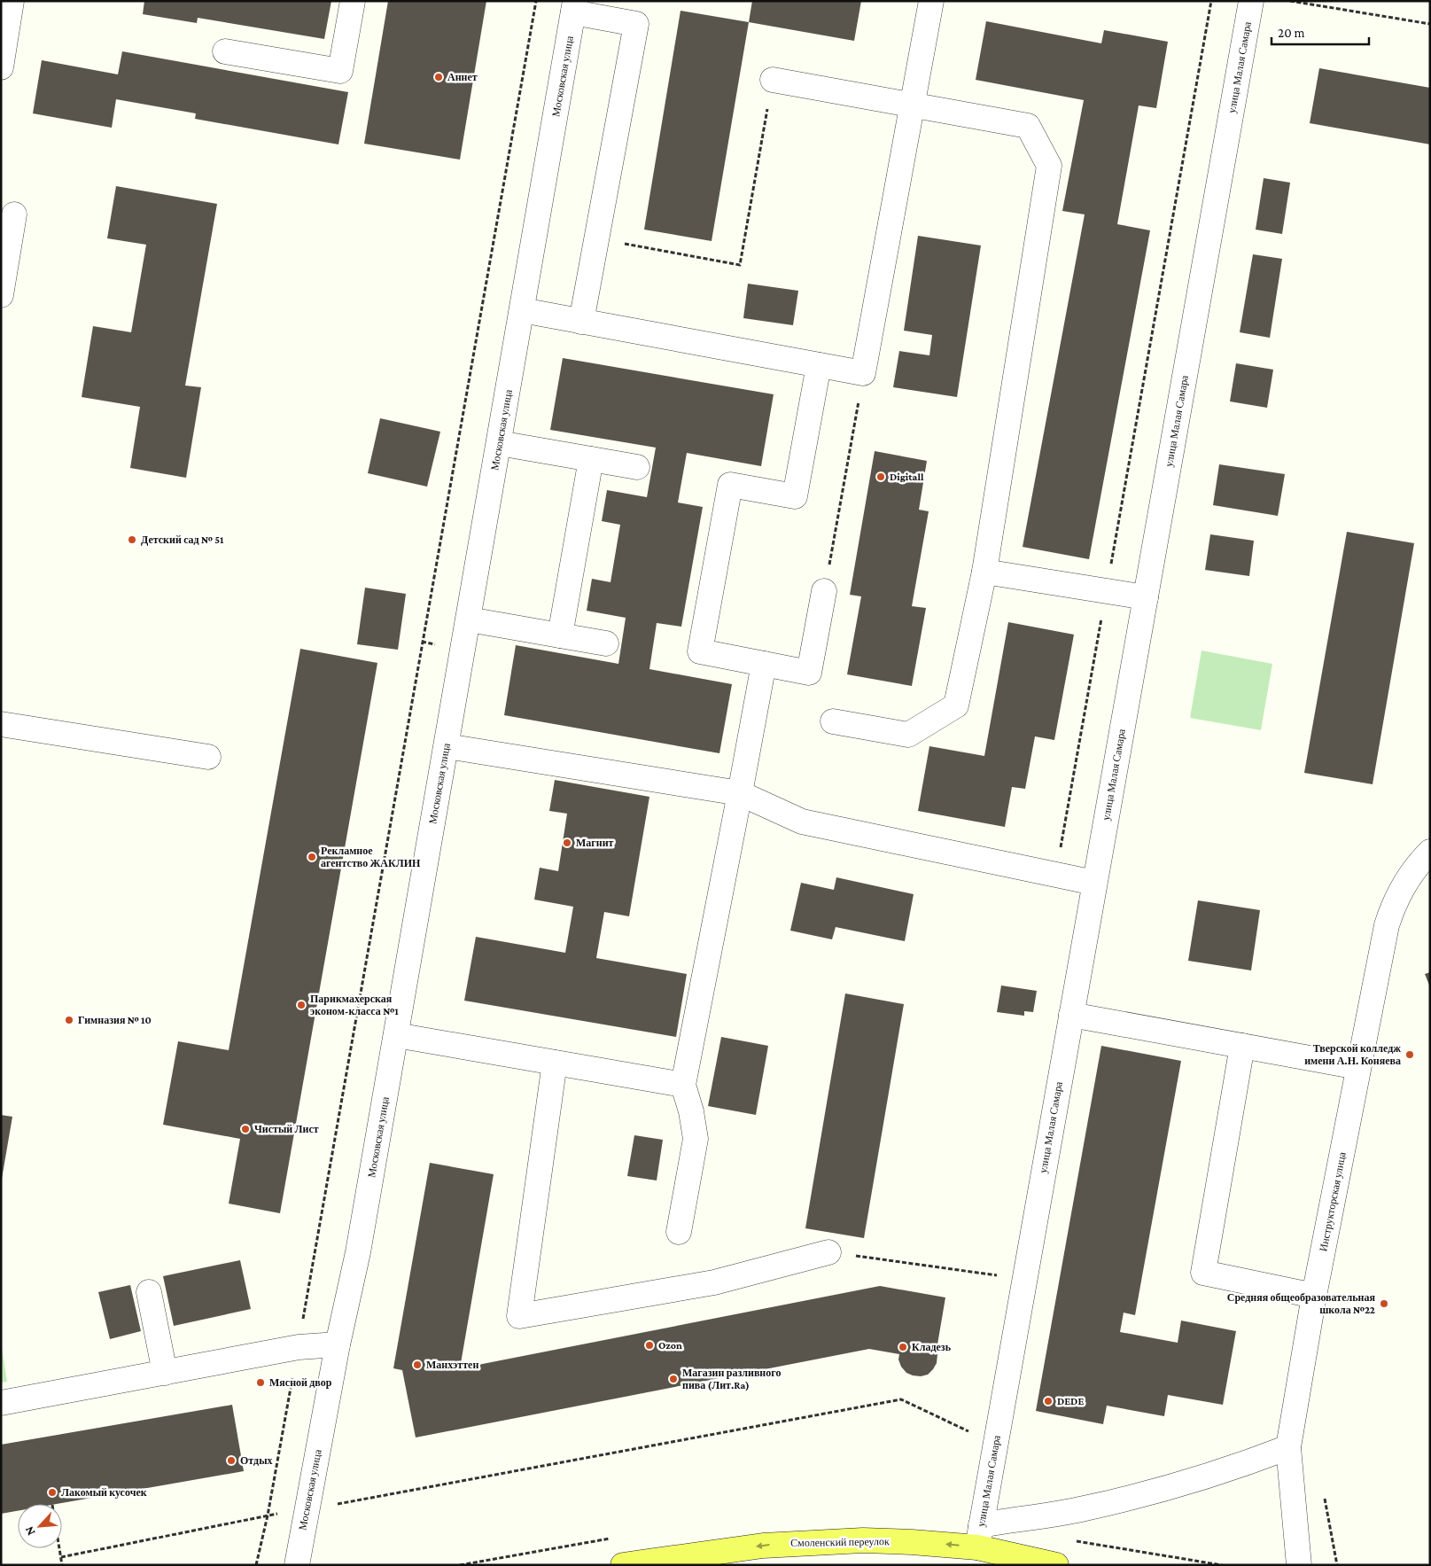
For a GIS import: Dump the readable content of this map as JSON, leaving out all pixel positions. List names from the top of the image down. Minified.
{"streets":{"main road":["Смоленский переулок"],"street":["улица Малая Самара","Московская улица","Инструкторская улица"]},"crossings":[["улица Малая Самара","Смоленский переулок"]],"one_way":["Смоленский переулок"],"places":["Аннет","Digitall","Детский сад № 51","Магнит","Рекламное агентство ЖАКЛИН","Парикмахерская эконом-класса №1","Гимназия № 10","Тверской колледж имени А.Н. Коняева","Чистый Лист","Средняя общеобразовательная школа №22","Ozon","Кладезь","Манхэттен","Магазин разливного пива (Лит.Ra)","Мясной двор","DEDE","Отдых","Лакомый кусочек"],"scale_bar":"20 m","north":"bottom left"}
